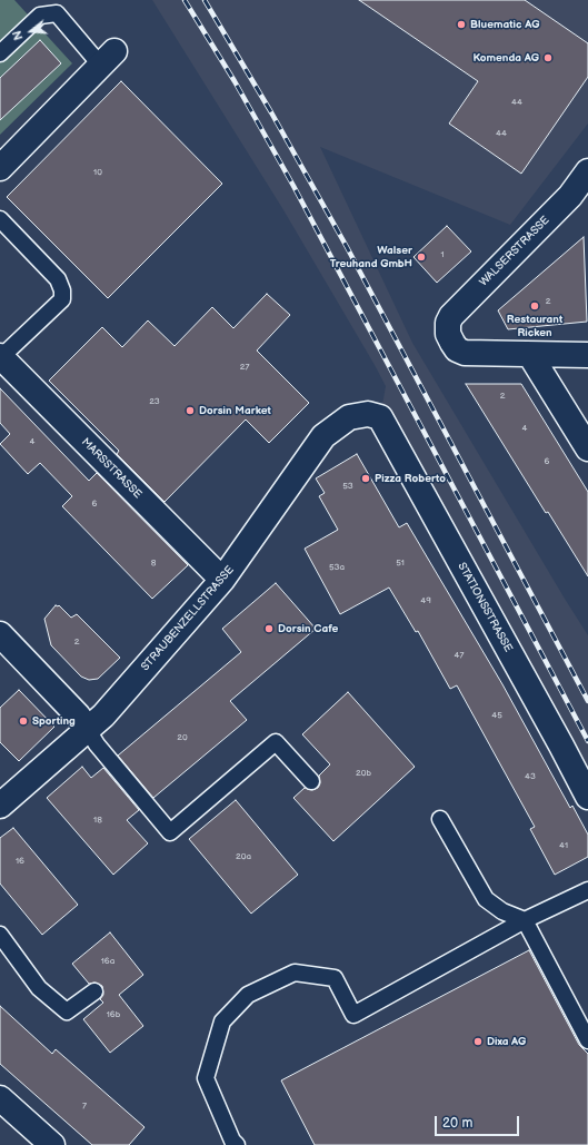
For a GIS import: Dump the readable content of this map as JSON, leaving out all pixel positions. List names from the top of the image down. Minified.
{"streets":{"street":["WALSERSTRASSE","MARSSTRASSE","STATIONSSTRASSE","STRAUBENZELLSTRASSE"]},"crossings":[["MARSSTRASSE","STRAUBENZELLSTRASSE"],["STATIONSSTRASSE","STRAUBENZELLSTRASSE"]],"places":["Bluematic AG","Komenda AG","Walser Treuhand GmbH","Restaurant Ricken","Dorsin Market","Pizza Roberto","Dorsin Cafe","Sporting","Dixa AG"],"house_numbers":["44","44","10","1","2","27","2","23","4","4","6","53","6","8","51","53a","49","2","47","45","20","20b","43","18","41","20a","16","16a","16b","7"],"scale_bar":"20 m","north":"left"}
